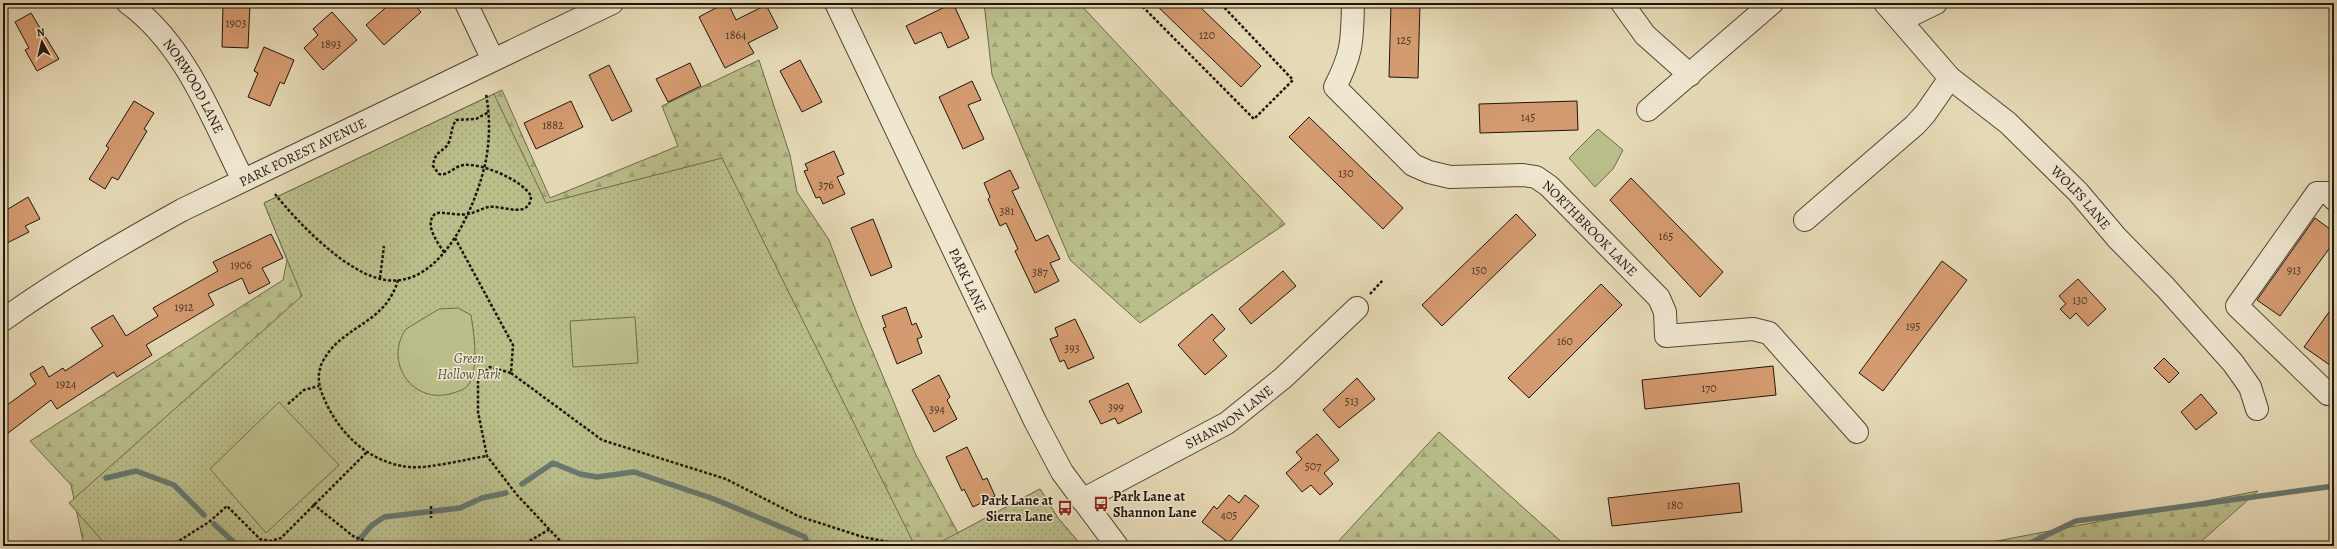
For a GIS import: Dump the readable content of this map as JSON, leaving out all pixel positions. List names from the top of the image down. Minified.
{"streets":{"street":["NORWOOD LANE","PARK FOREST AVENUE","WOLFS LANE","NORTHBROOK LANE","PARK LANE","SHANNON LANE"]},"crossings":[["NORWOOD LANE","PARK FOREST AVENUE"],["PARK LANE","SHANNON LANE"]],"parks":["Green Hollow Park"],"places":{"bus stop":["Park Lane at Shannon Lane","Park Lane at Sierra Lane"]},"house_numbers":["1903","1864","120","125","1893","145","1882","130","376","381","165","1906","150","913","387","130","1912","195","160","393","1924","170","513","399","394","507","180","405"],"north":"top"}
